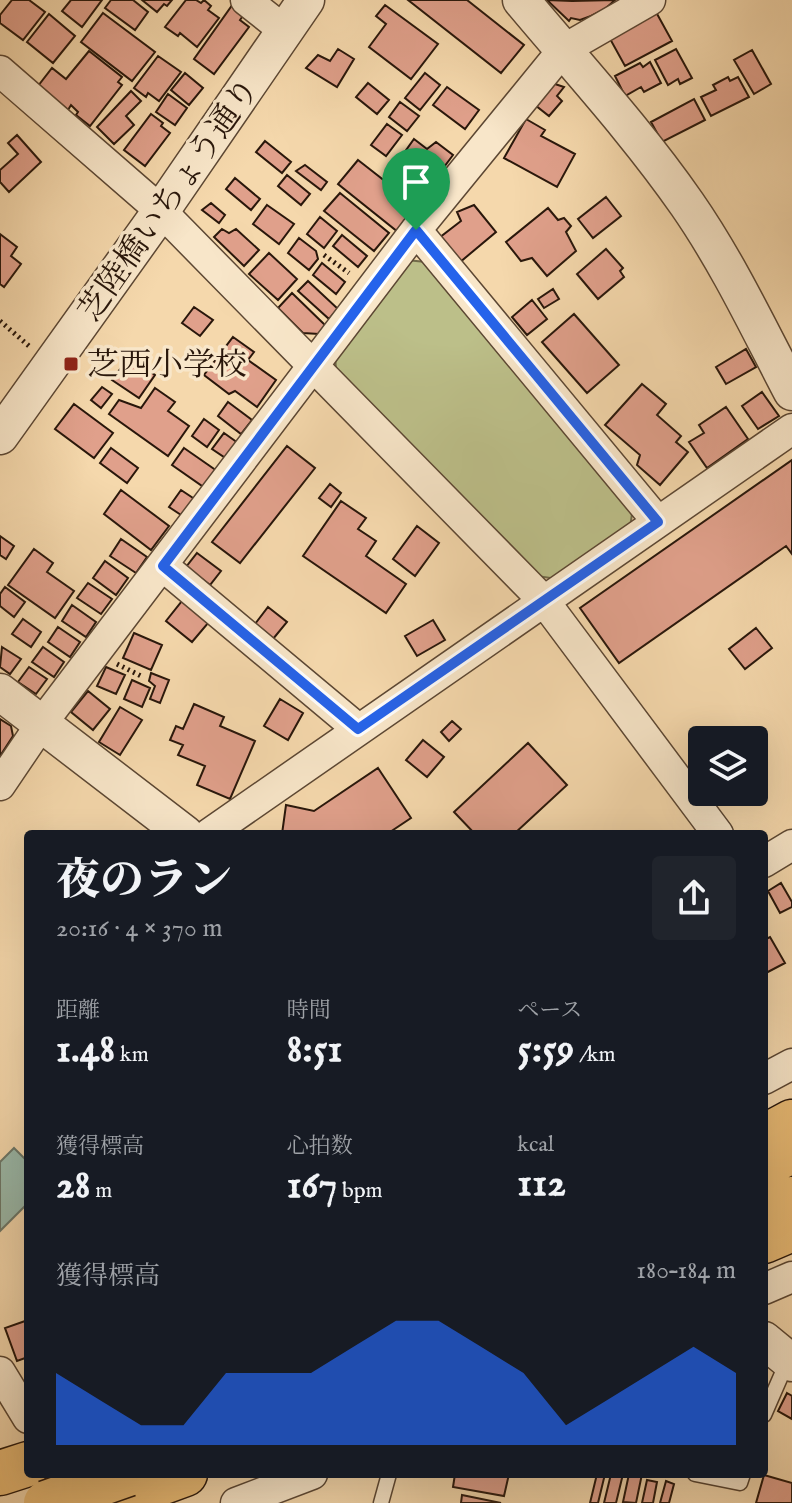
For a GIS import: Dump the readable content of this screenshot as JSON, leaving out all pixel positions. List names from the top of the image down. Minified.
{"streets":{"street":["芝陸橋いちょう通り"]},"places":{"transit":["芝西小学校"]},"page":{"heading":["夜のラン","20:16 · 4 × 370 m"],"stats":[["距離","1.48 km"],["時間","8:51"],["ペース","5:59 /km"],["獲得標高","28 m"],["心拍数","167 bpm"],["kcal","112"]],"chart":["獲得標高","180–184 m"]}}
